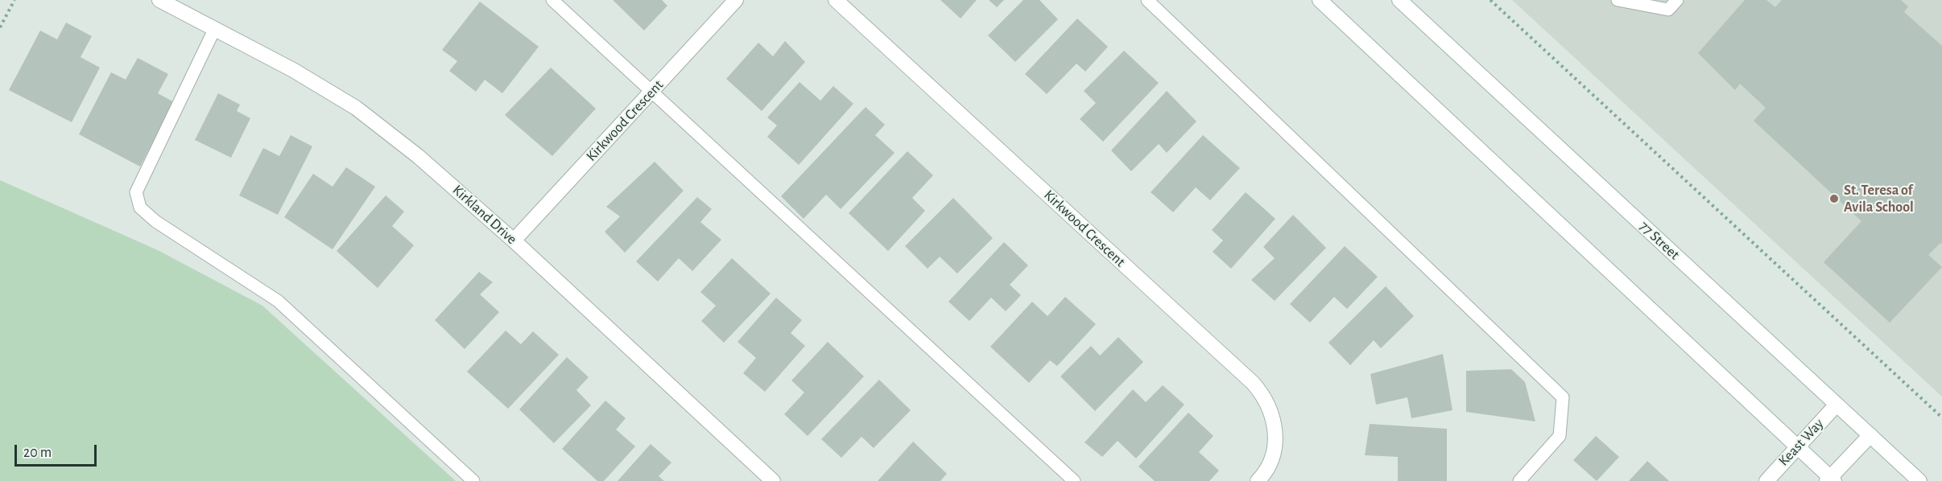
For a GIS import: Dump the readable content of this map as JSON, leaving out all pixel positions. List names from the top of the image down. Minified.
{"streets":{"street":["Kirkwood Crescent","Kirkland Drive","77 Street","Keast Way"]},"crossings":[["Kirkwood Crescent","Kirkland Drive"],["77 Street","Keast Way"]],"places":["St. Teresa of Avila School"],"scale_bar":"20 m"}
